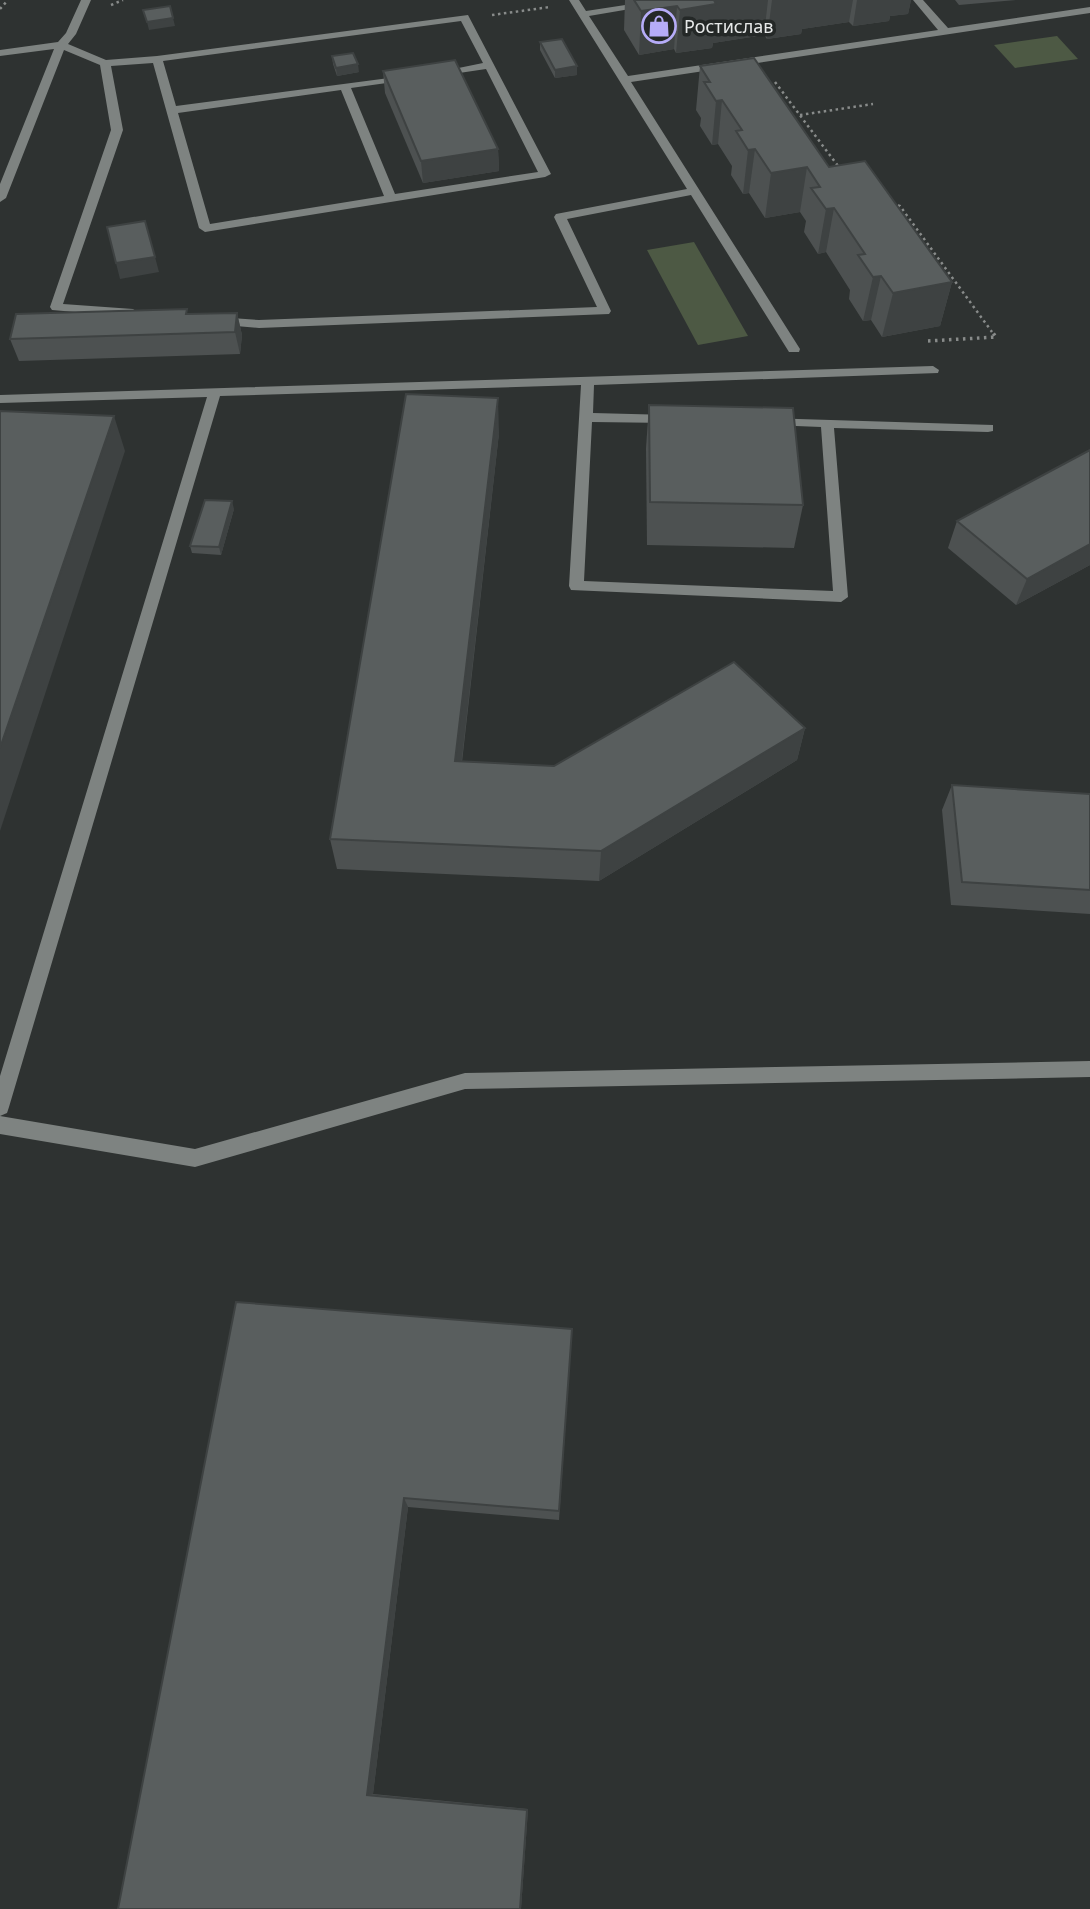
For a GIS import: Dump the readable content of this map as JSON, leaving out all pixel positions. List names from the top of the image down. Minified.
{"places":{"shop":["Ростислав"]}}
